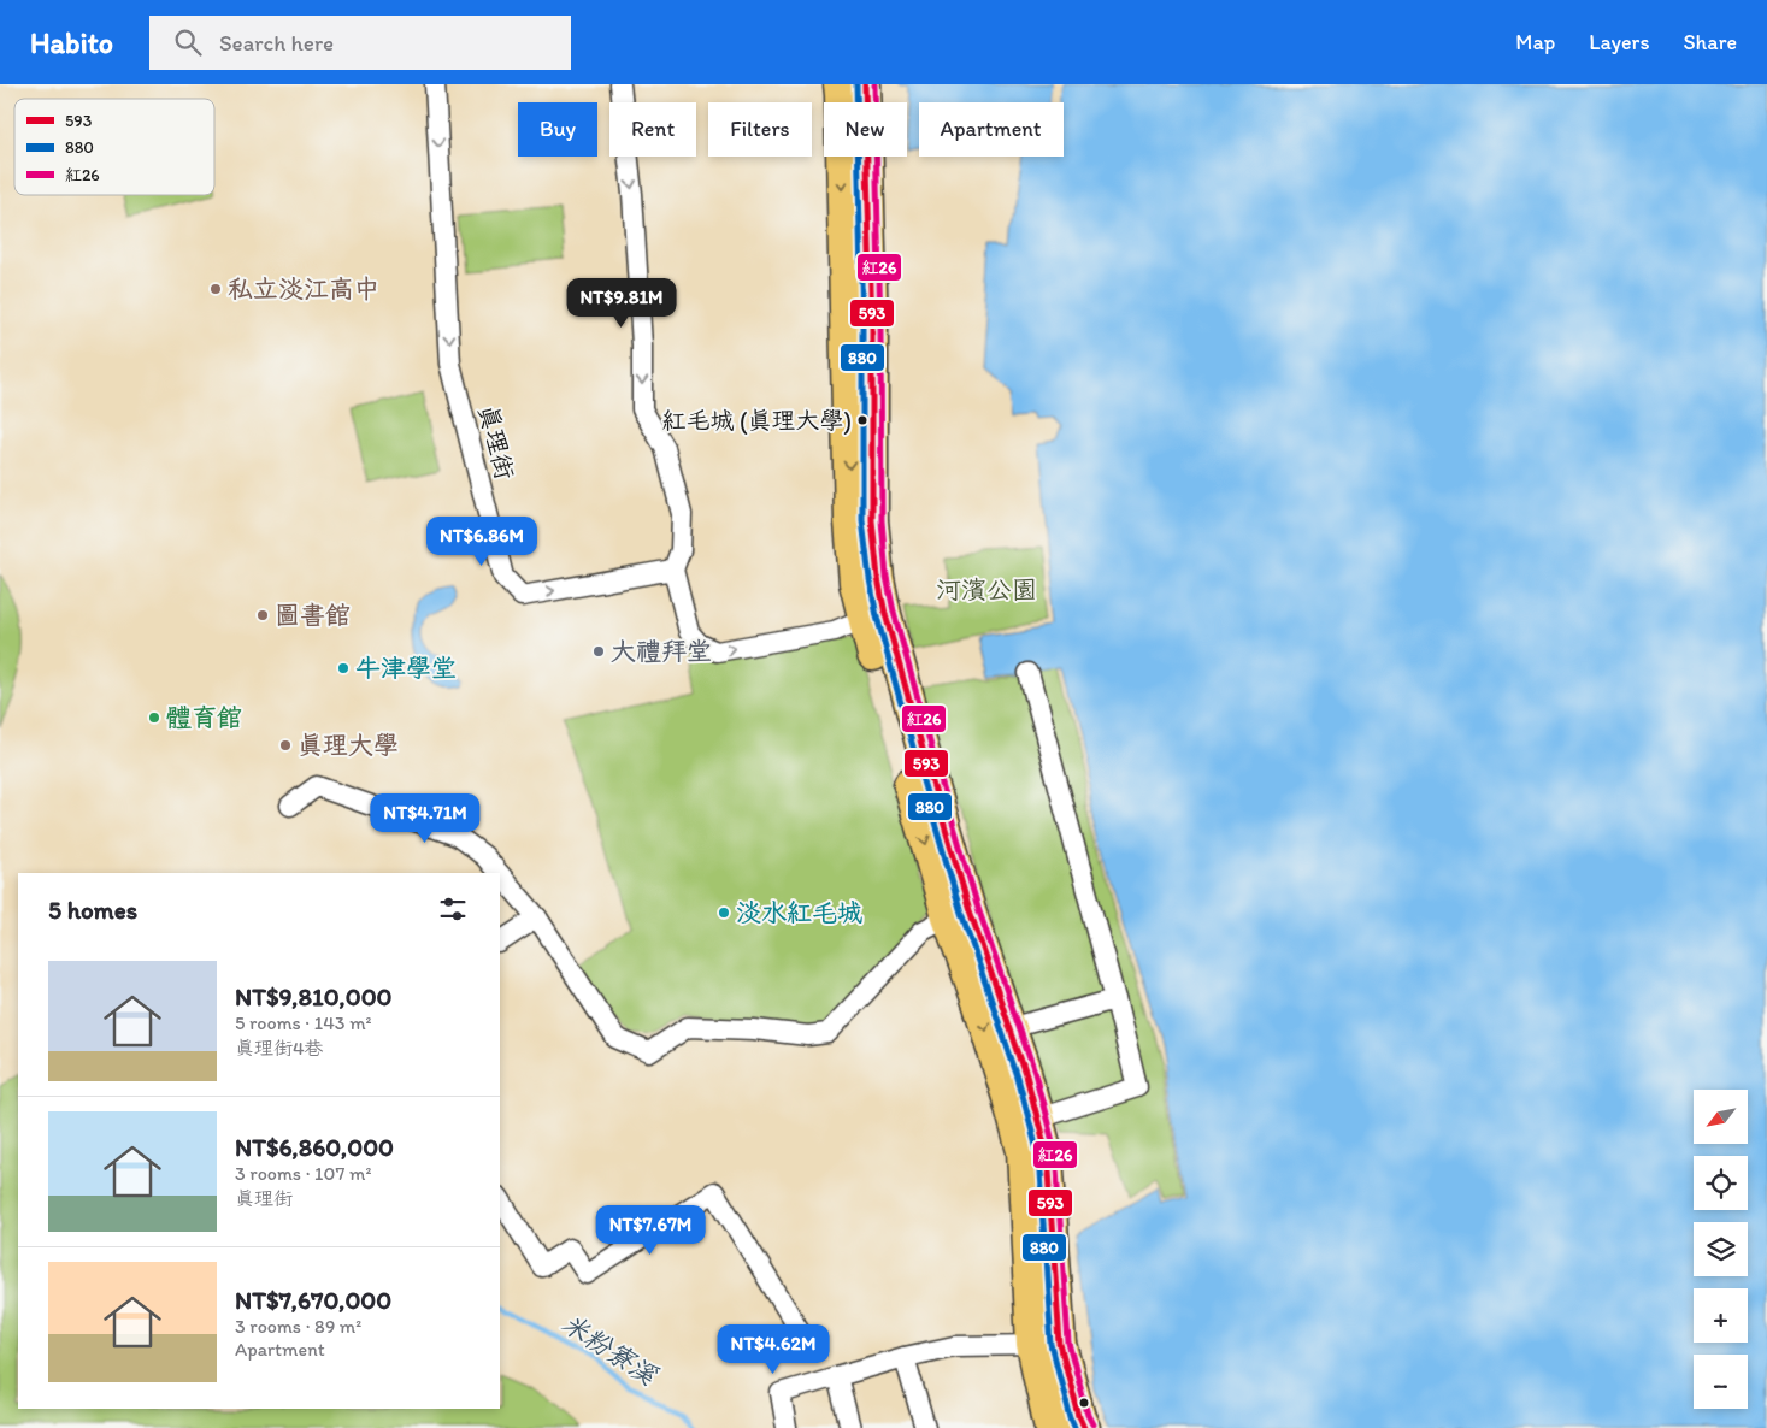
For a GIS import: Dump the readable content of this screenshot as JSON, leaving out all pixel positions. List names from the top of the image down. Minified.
{"streets":{"street":["真理街"]},"water":["米粉寮溪"],"parks":["河濱公園"],"places":["私立淡江高中","紅毛城 (真理大學)","圖書館","大禮拜堂","牛津學堂","體育館","真理大學","淡水紅毛城"],"lines":["transit line 593","transit line 880","transit line 紅26"],"legend":["593","880","紅26"],"north":"bottom left","page":{"header":"Habito","search":"Search here","nav":["Map","Layers","Share"],"chip":["Buy","Rent","Filters","New","Apartment"],"price":["NT$9.81M","NT$6.86M","NT$4.71M","NT$7.67M","NT$4.62M"],"heading":"5 homes","list":[{"name":"NT$9,810,000","note":"5 rooms · 143 m² · 真理街4巷"},{"name":"NT$6,860,000","note":"3 rooms · 107 m² · 真理街"},{"name":"NT$7,670,000","note":"3 rooms · 89 m² · Apartment"}],"map_buttons":["+","−"]}}
